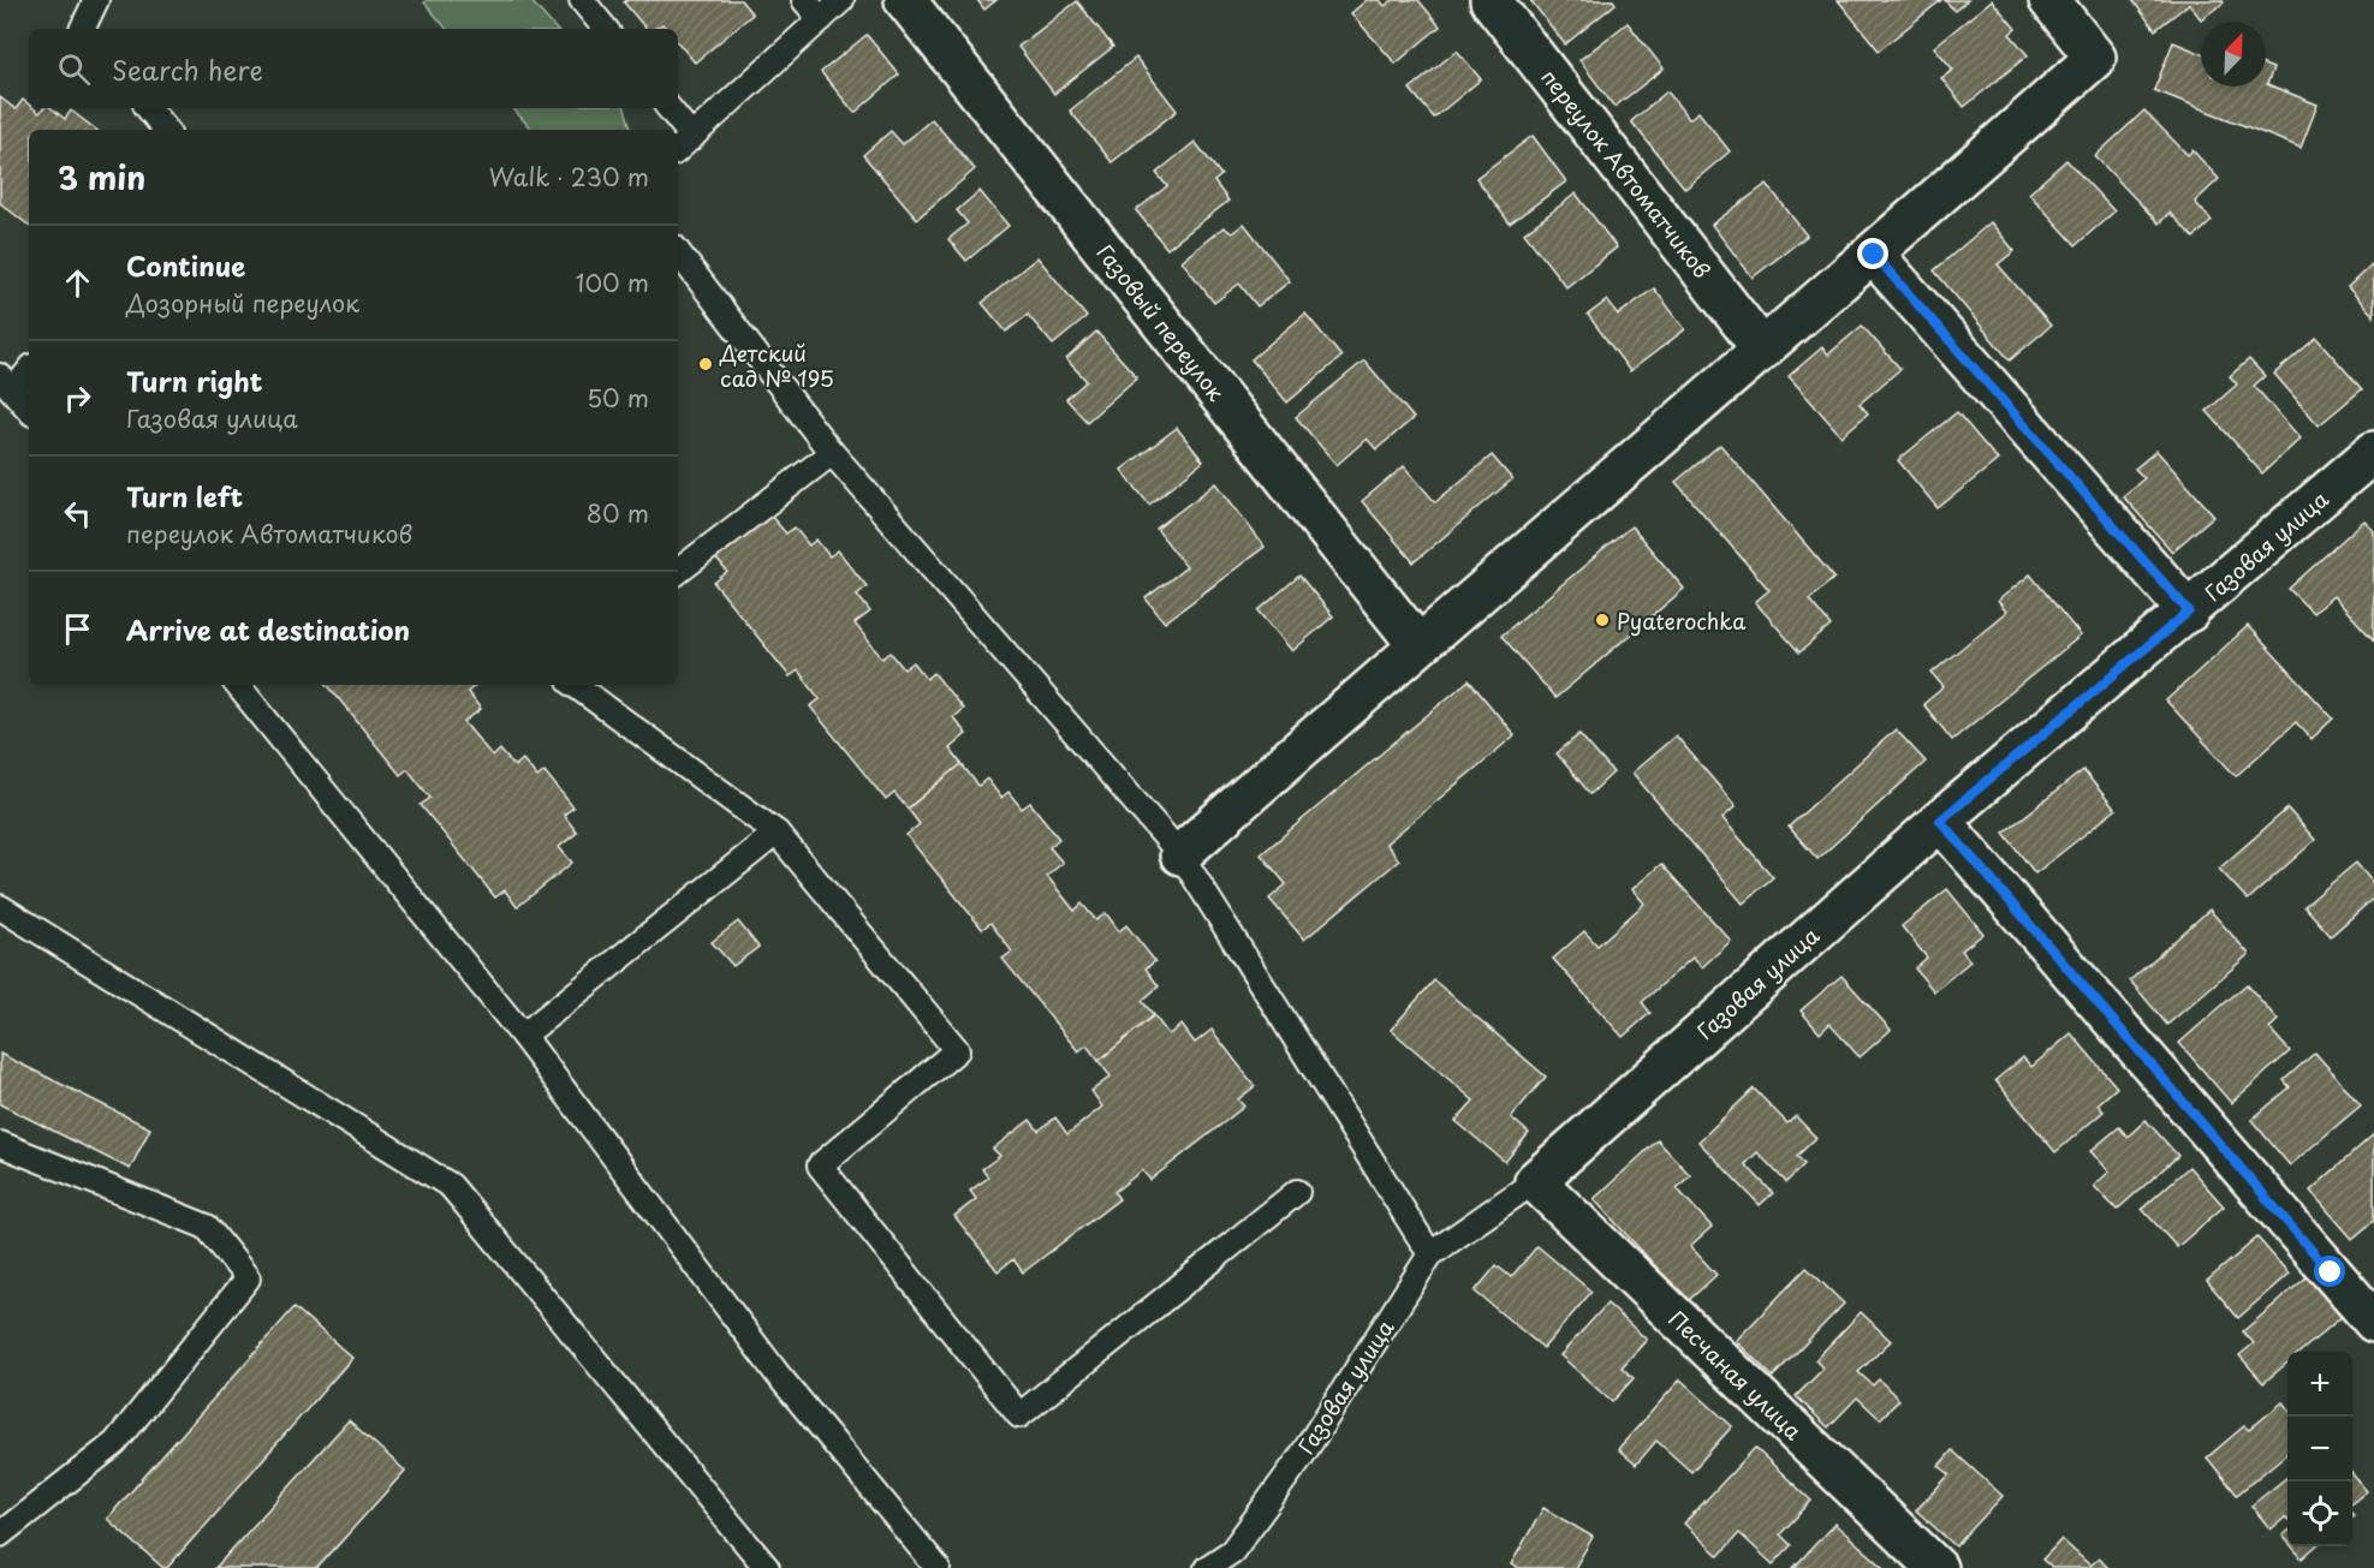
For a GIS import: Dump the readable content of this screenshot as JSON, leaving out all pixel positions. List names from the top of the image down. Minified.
{"streets":{"street":["переулок Автоматчиков","Газовый переулок","Газовая улица","Песчаная улица"]},"crossings":[["Газовая улица","Песчаная улица"]],"places":["Детский сад № 195","Pyaterochka"],"north":"top right","page":{"search":"Search here","heading":["3 min","Walk · 230 m"],"list":[["Continue","Дозорный переулок","100 m"],["Turn right","Газовая улица","50 m"],["Turn left","переулок Автоматчиков","80 m"],"Arrive at destination"],"map_buttons":["+","−"]}}
